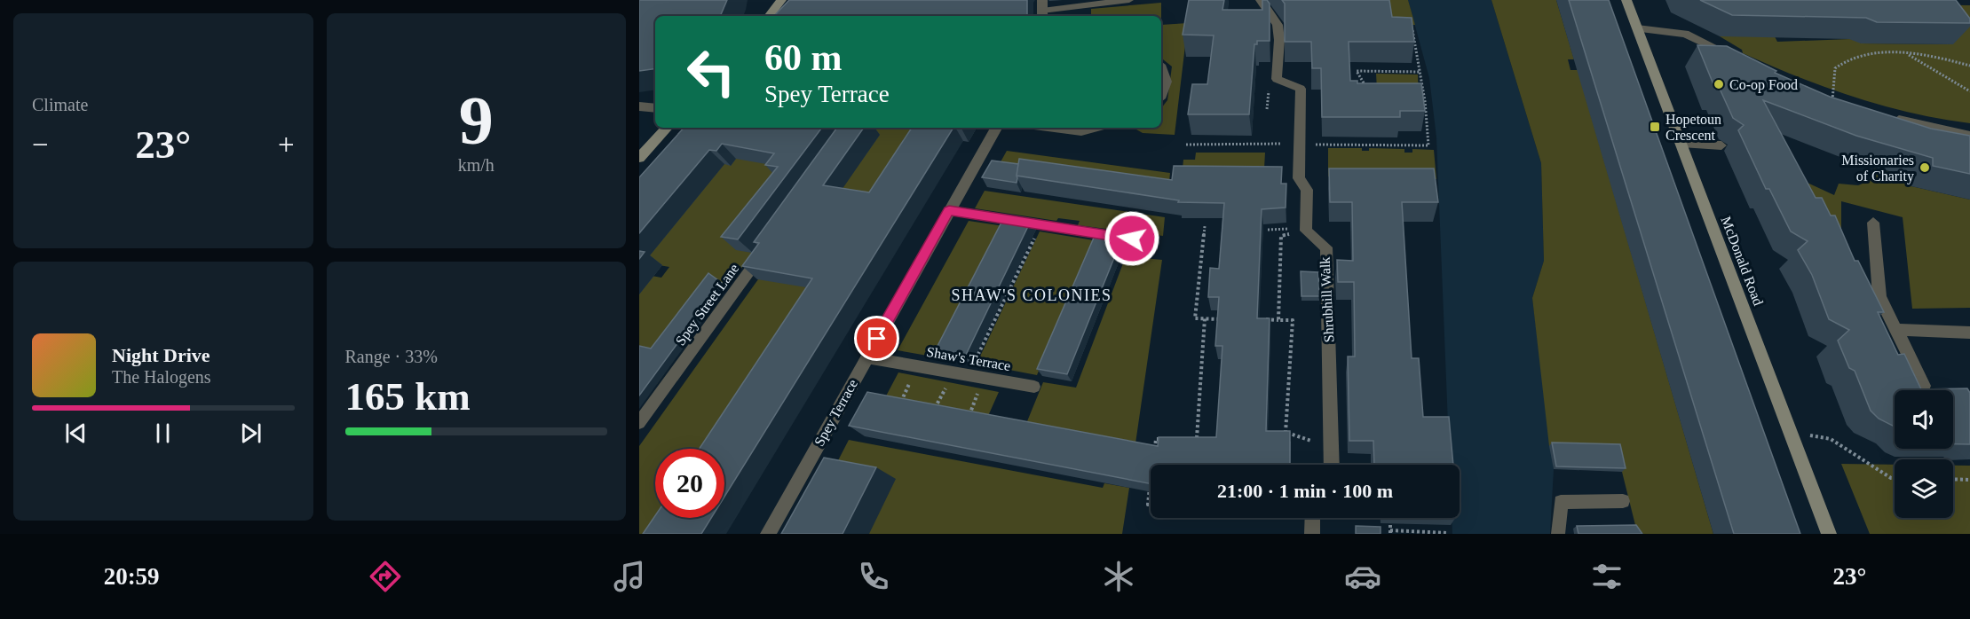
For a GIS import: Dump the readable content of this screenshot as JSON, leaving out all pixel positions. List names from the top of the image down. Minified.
{"streets":{"street":["McDonald Road","Shrubhill Walk","Spey Terrace"],"lane":["Spey Street Lane","Shaw's Terrace"]},"crossings":[["Shaw's Terrace","Spey Terrace"]],"districts":["SHAW'S COLONIES"],"places":{"other":["Co-op Food","Missionaries of Charity"],"transit":["Hopetoun Crescent"]},"page":{"tile":["Climate",["9","km/h"],["Range · 33%","165 km"]],"turn":["60 m","Spey Terrace"],"heat":["−","23°","+"],"song":["Night Drive","The Halogens"],"limit":"20","trip":"21:00 · 1 min · 100 m","tabs":["20:59","23°"]}}
